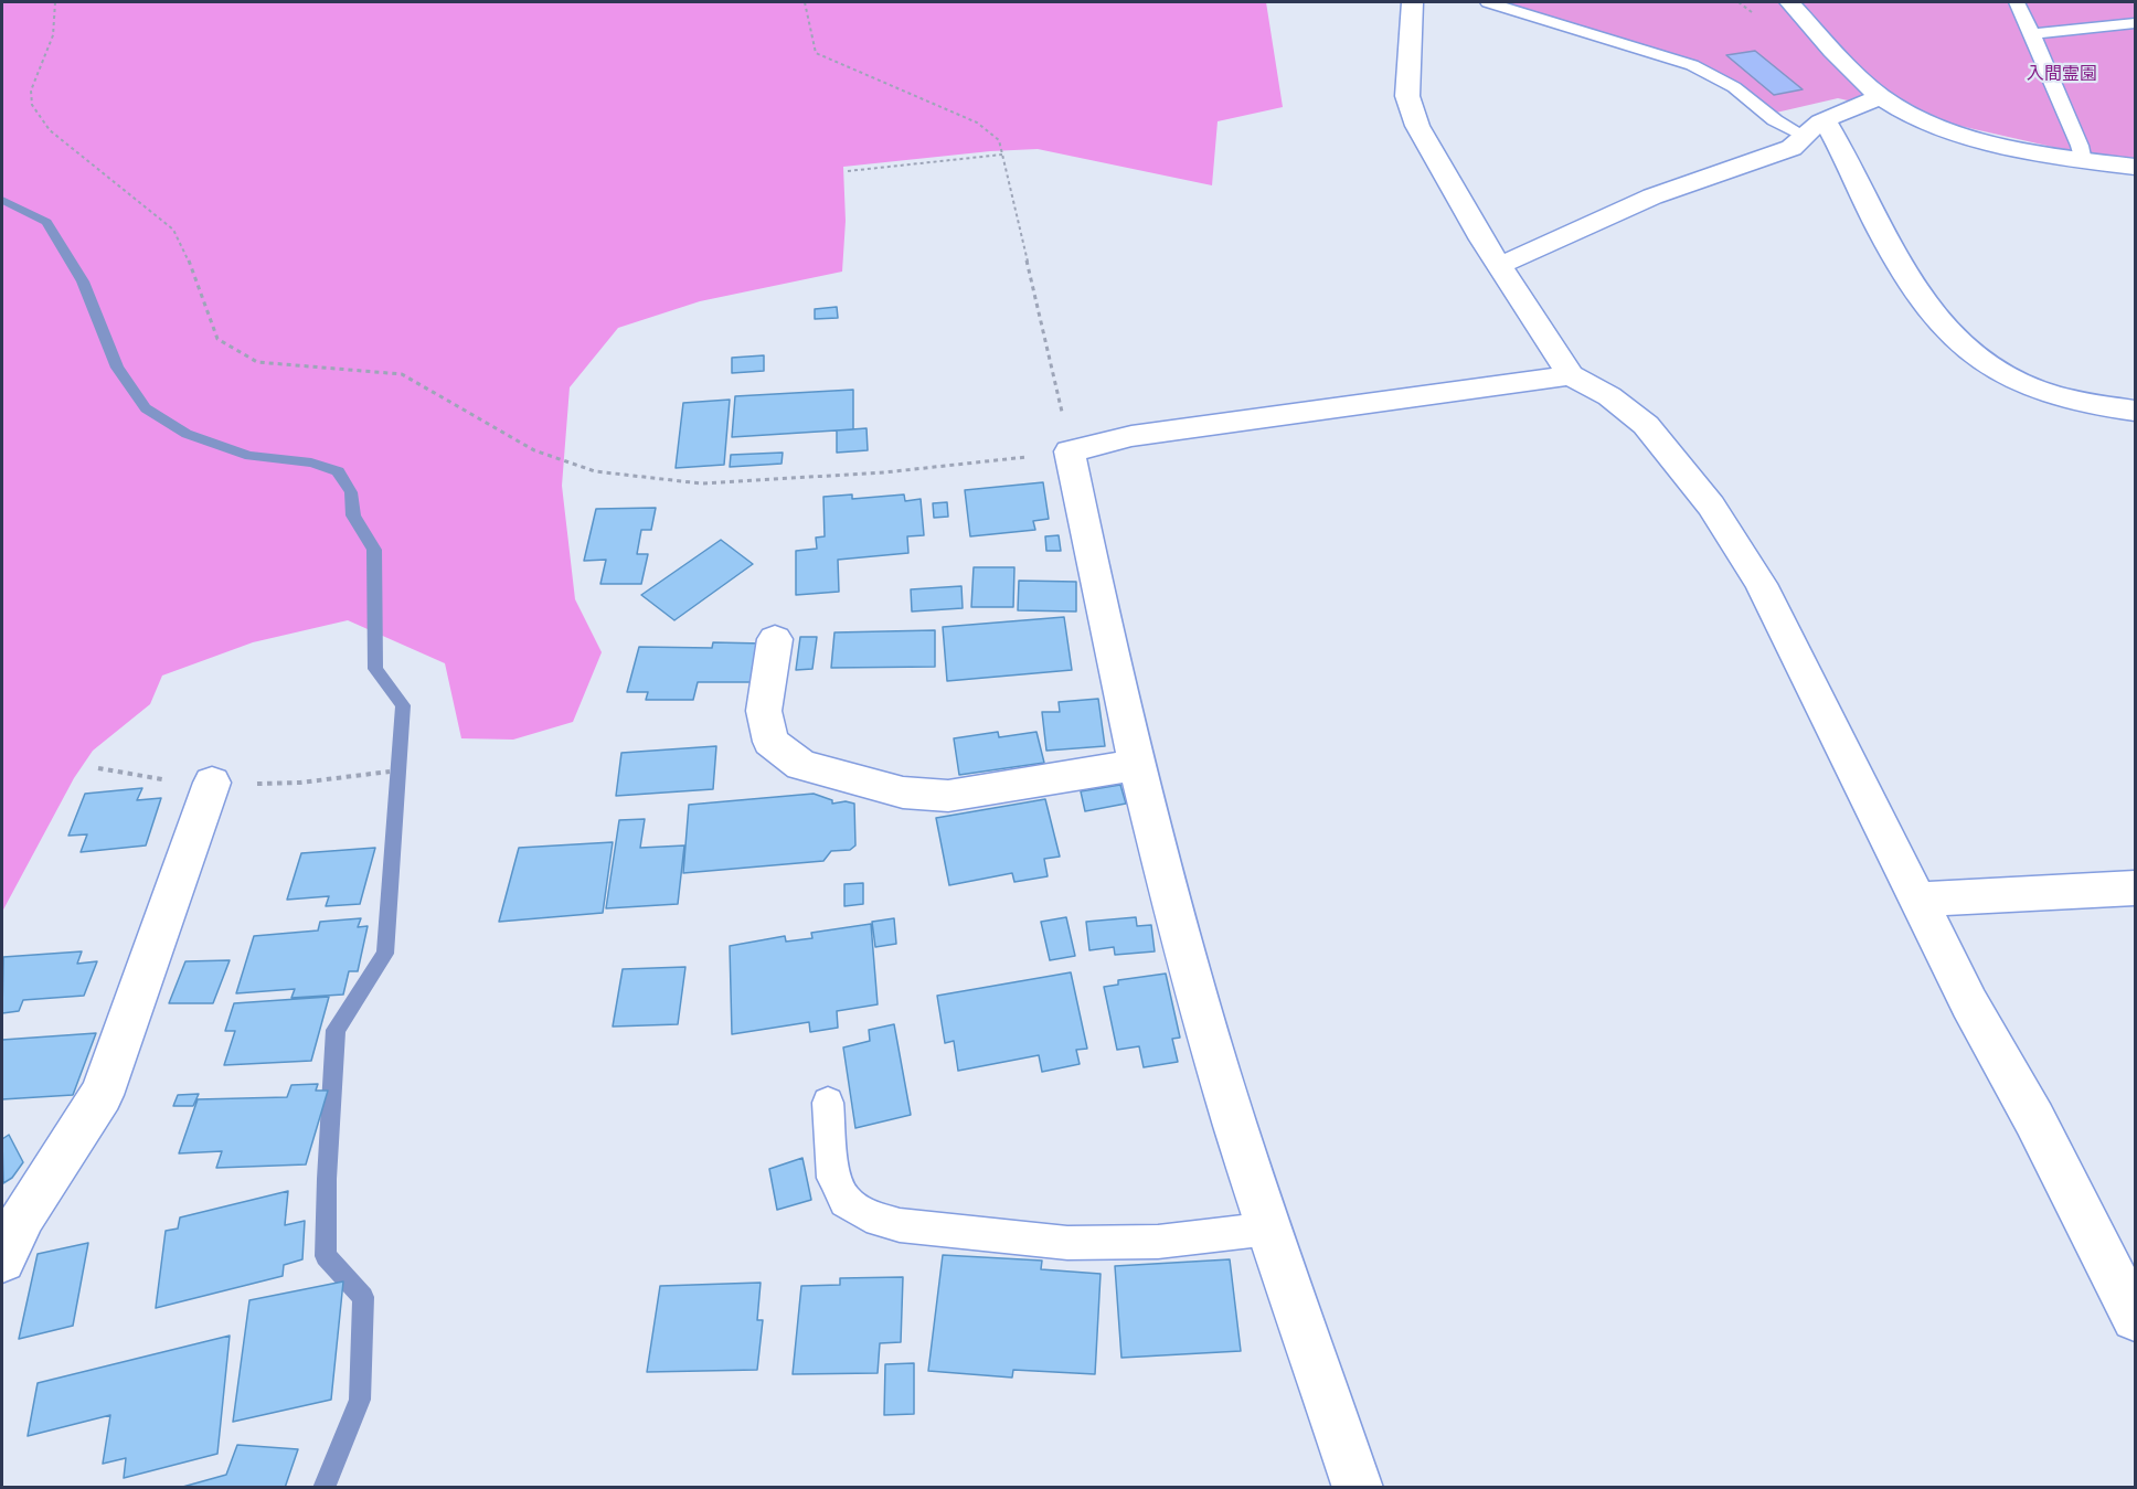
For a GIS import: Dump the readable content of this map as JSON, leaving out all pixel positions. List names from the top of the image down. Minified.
{"parks":["入間霊園"]}
